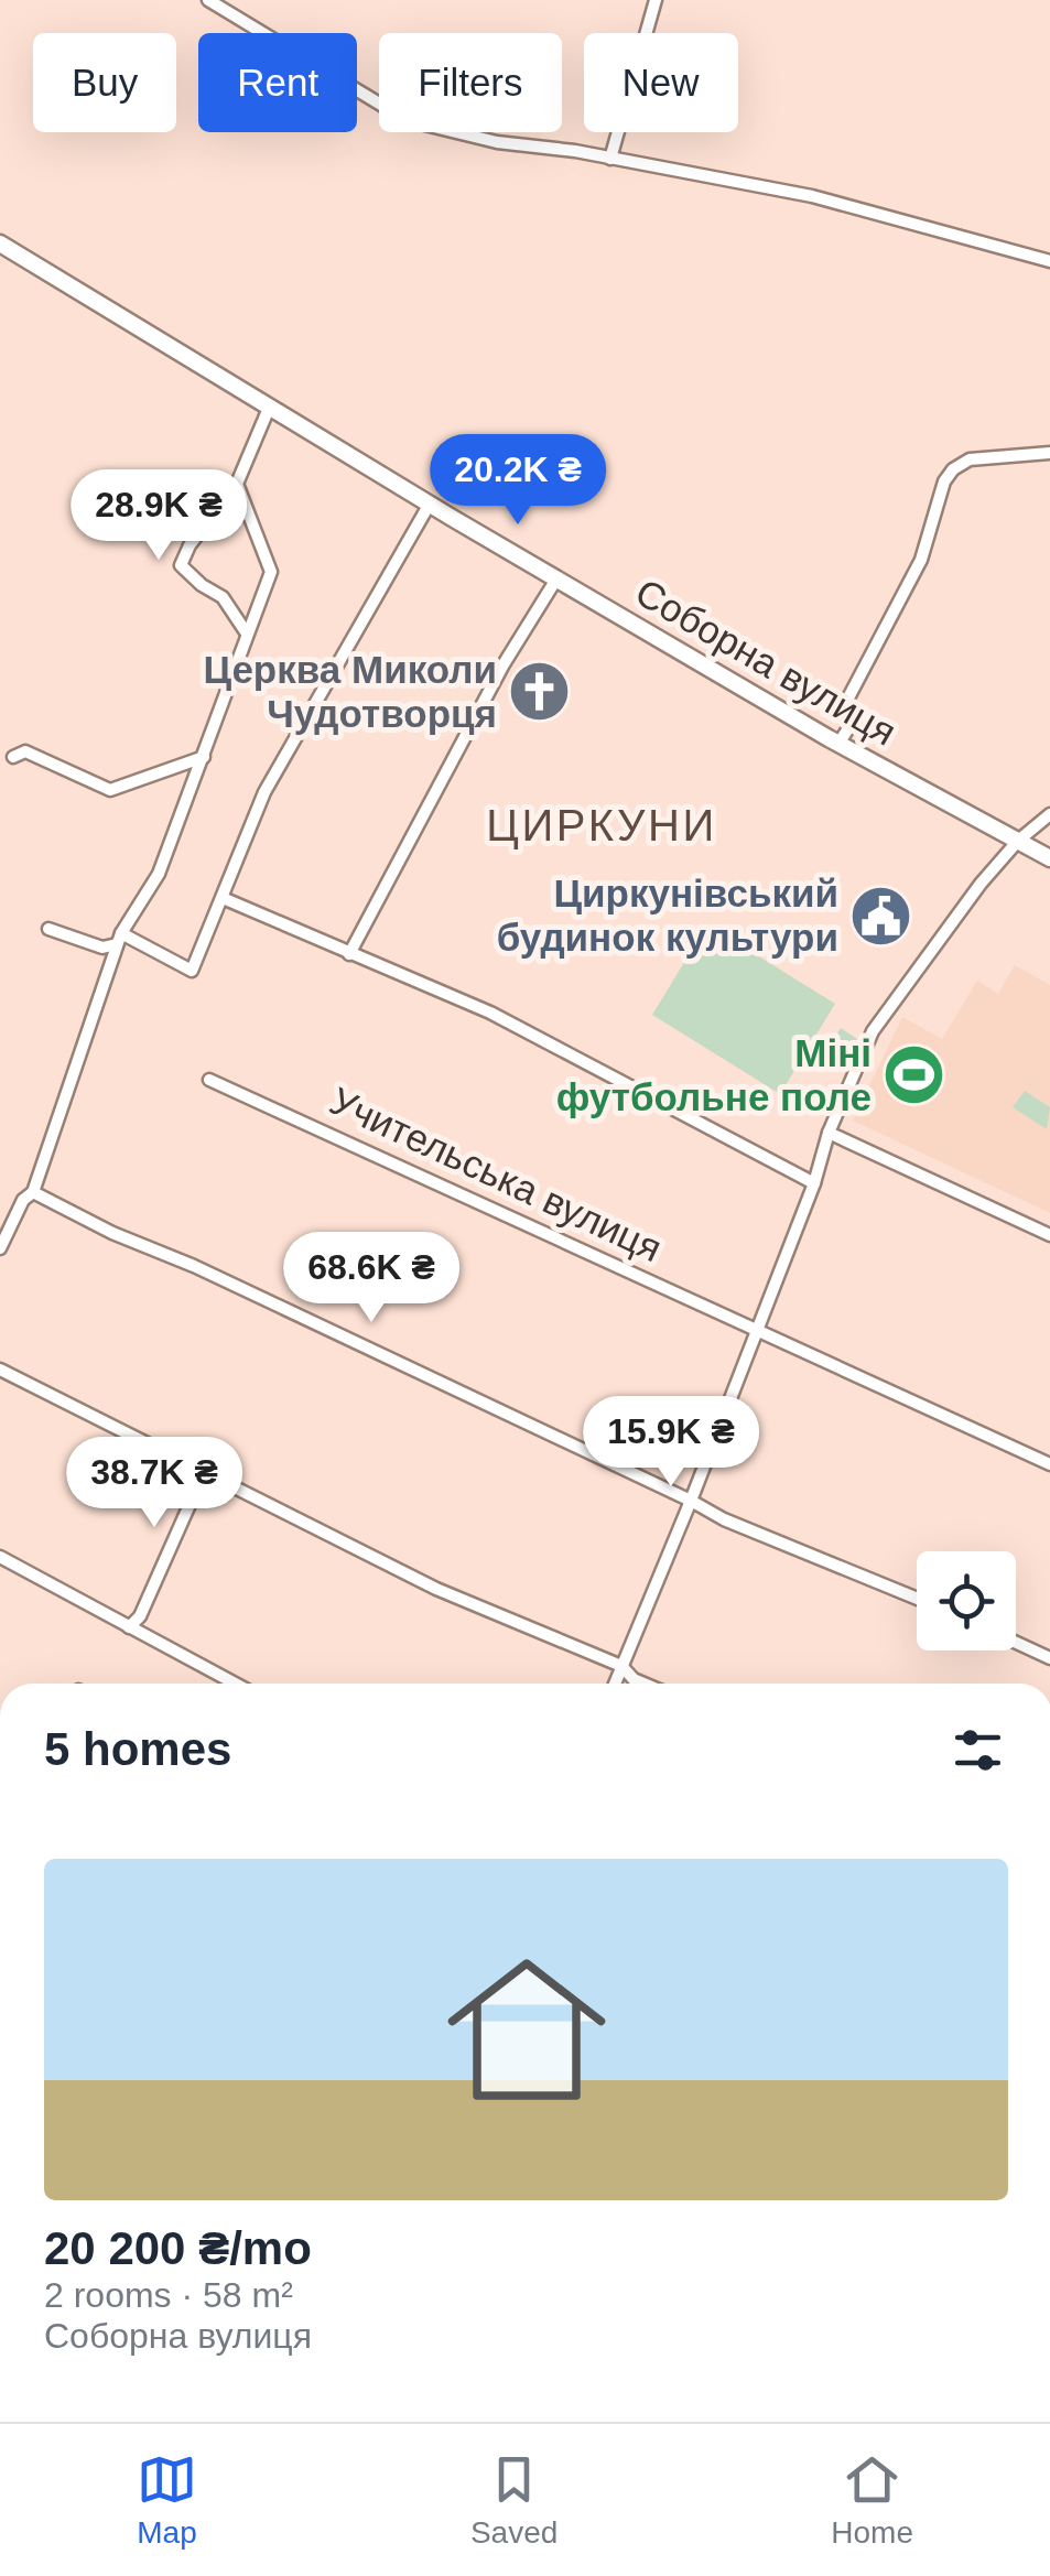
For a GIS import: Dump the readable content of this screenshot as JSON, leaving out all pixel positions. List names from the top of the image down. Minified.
{"streets":{"street":["Соборна вулиця","Учительська вулиця"]},"districts":["ЦИРКУНИ"],"places":{"church":["Церква Миколи Чудотворця"],"public building":["Циркунівський будинок культури"],"sports":["Міні футбольне поле"]},"page":{"chip":["Buy","Rent","Filters","New"],"price":["20.2K ₴","28.9K ₴","68.6K ₴","15.9K ₴","38.7K ₴"],"heading":"5 homes","list":[{"name":"20 200 ₴/mo","note":"2 rooms · 58 m² · Соборна вулиця"}],"tabs":["Map","Saved","Home"]}}
